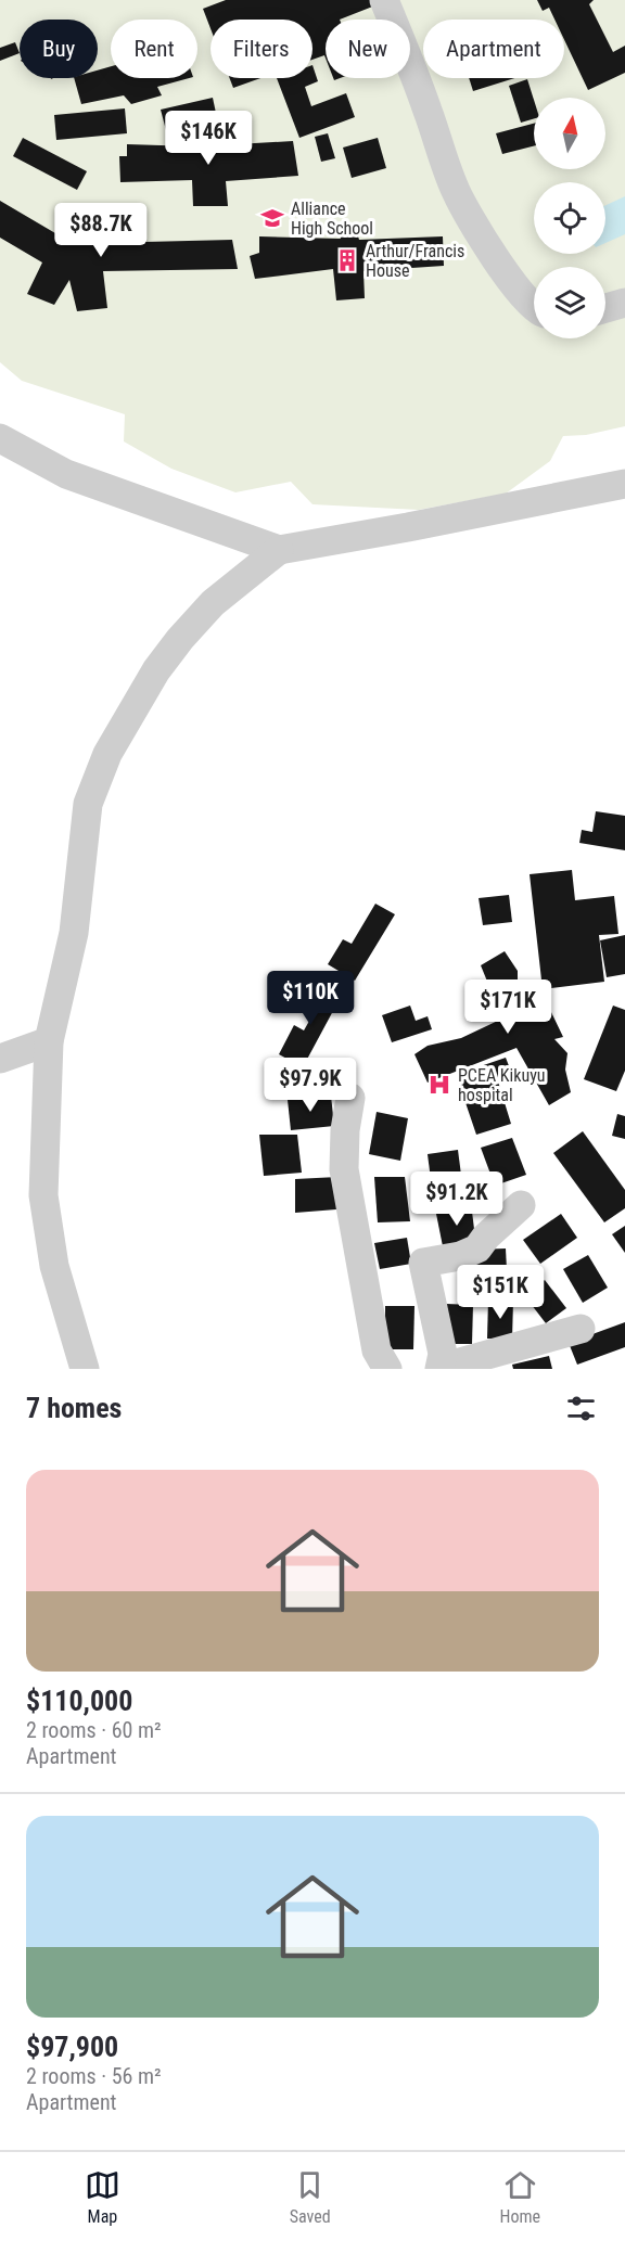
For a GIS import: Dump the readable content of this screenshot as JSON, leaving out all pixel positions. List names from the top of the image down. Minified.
{"places":{"school or university":["Alliance High School"],"building":["Arthur/Francis House"],"hospital":["PCEA Kikuyu hospital"]},"north":"top","page":{"chip":["Buy","Rent","Filters","New","Apartment"],"price":["$146K","$88.7K","$110K","$171K","$97.9K","$91.2K","$151K"],"heading":"7 homes","list":[{"name":"$110,000","note":"2 rooms · 60 m² · Apartment"},{"name":"$97,900","note":"2 rooms · 56 m² · Apartment"}],"tabs":["Map","Saved","Home"]}}
